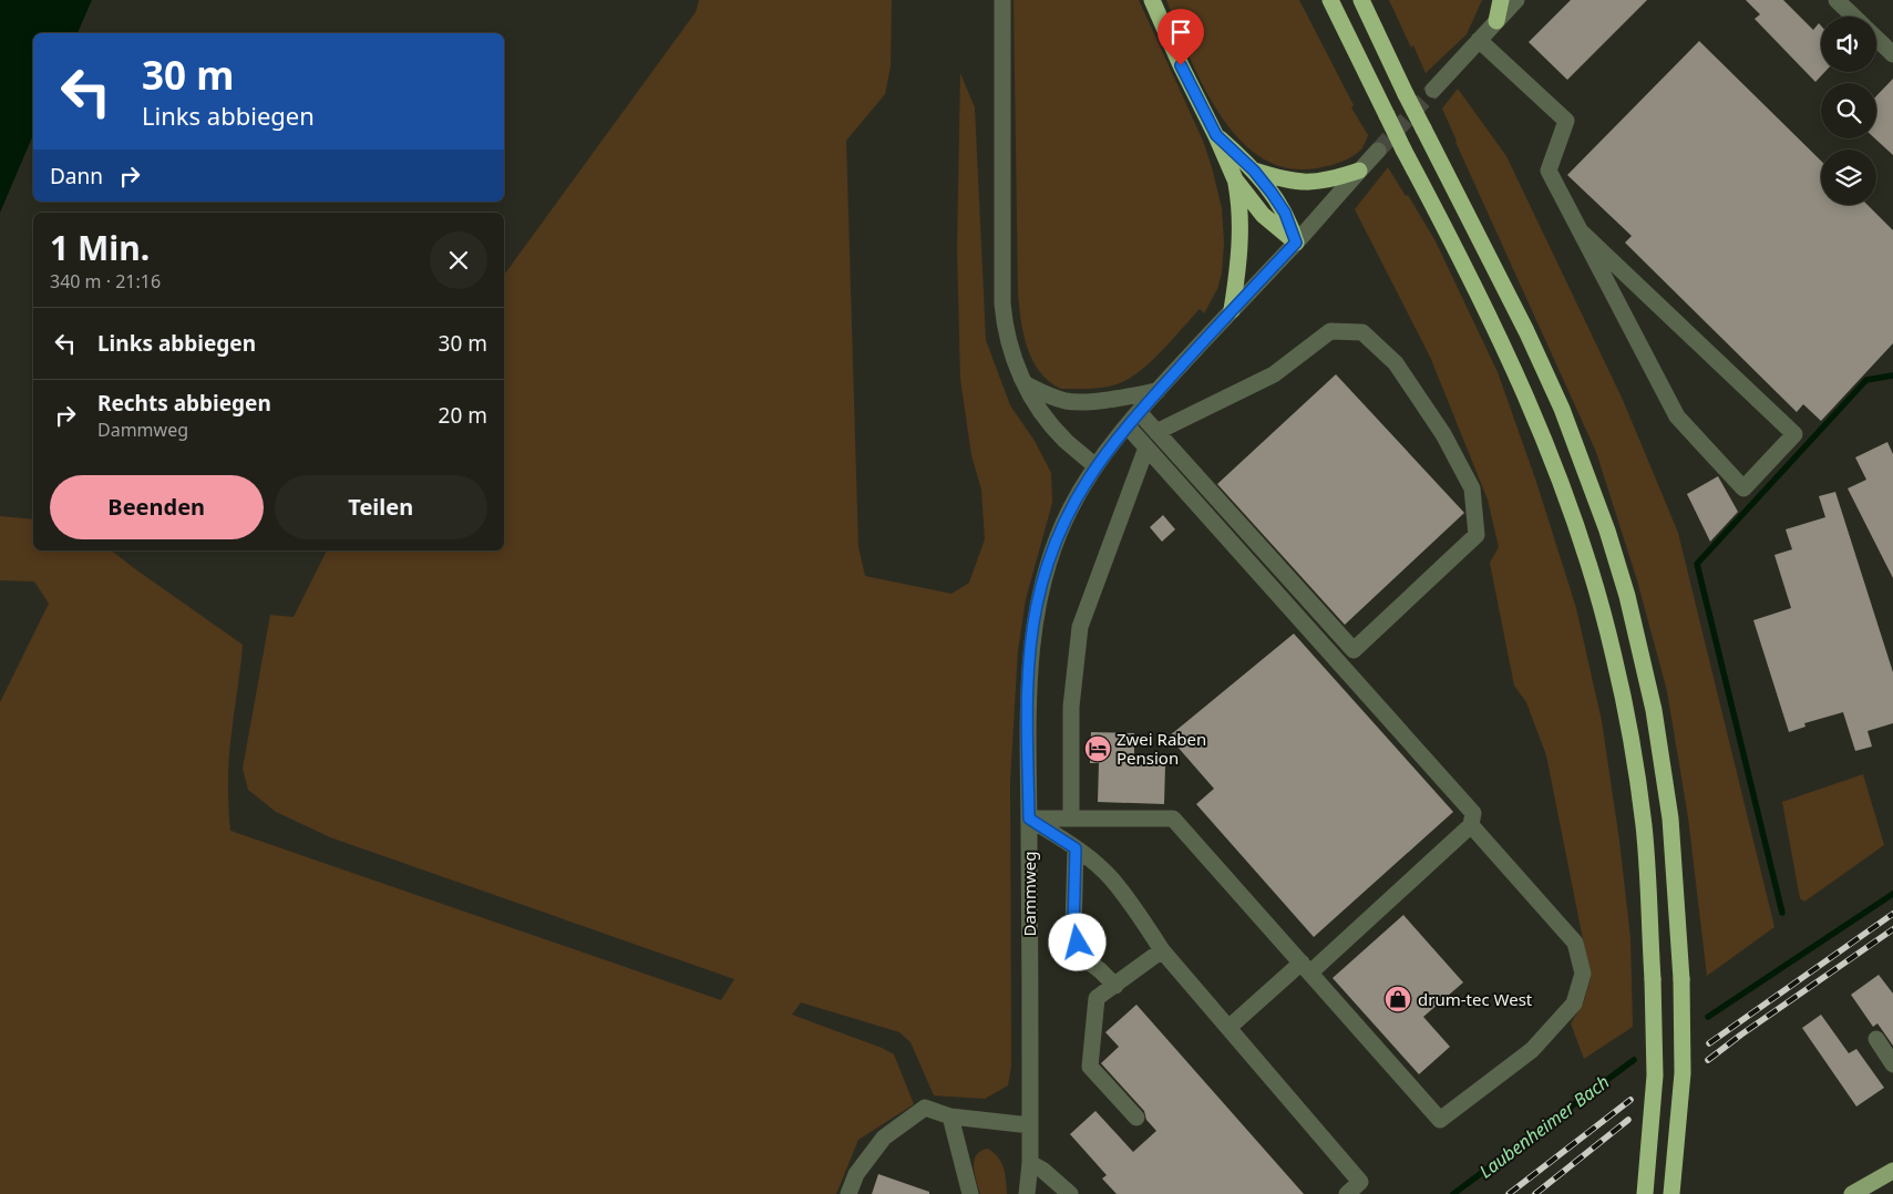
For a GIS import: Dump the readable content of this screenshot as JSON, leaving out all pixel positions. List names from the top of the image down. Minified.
{"streets":{"street":["Dammweg"]},"water":["Laubenheimer Bach"],"places":{"hotel":["Zwei Raben Pension"],"shop":["drum-tec West"]},"page":{"turn":["30 m","Links abbiegen"],"then":"Dann","heading":["1 Min.","340 m · 21:16"],"list":[{"name":"Links abbiegen","value":"30 m"},{"name":"Rechts abbiegen","note":"Dammweg","value":"20 m"}],"buttons":["Beenden","Teilen"]}}
